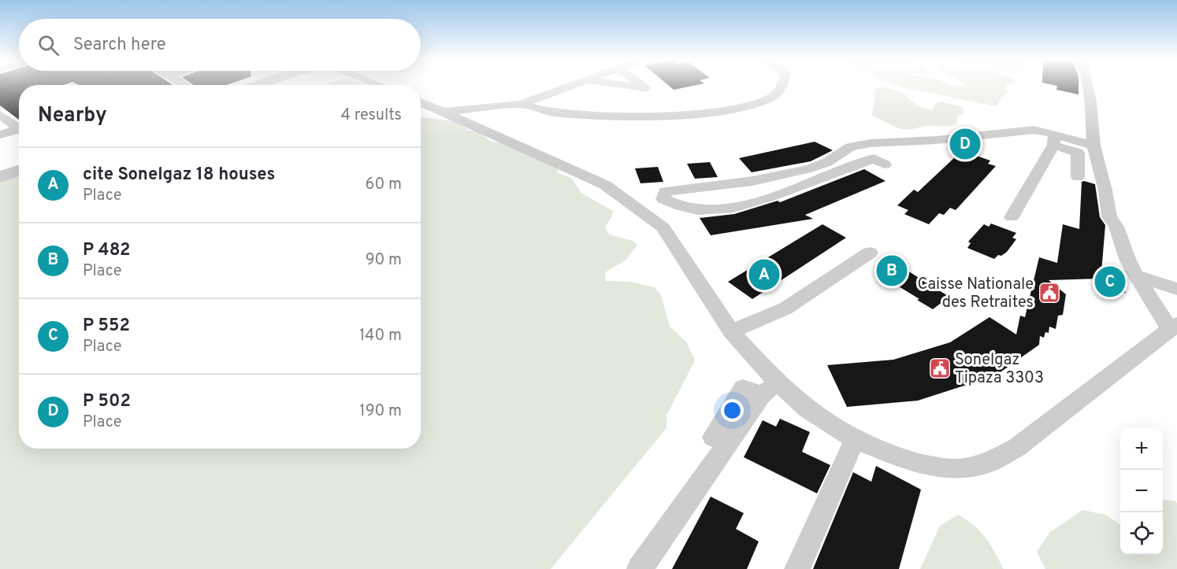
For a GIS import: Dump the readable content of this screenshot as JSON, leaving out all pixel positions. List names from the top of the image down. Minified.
{"places":{"public building":["Caisse Nationale des Retraites","Sonelgaz Tipaza 3303"]},"page":{"search":"Search here","heading":["Nearby","4 results"],"pins":["D","B","A","C"],"list":[{"mark":"A","name":"cite Sonelgaz 18 houses","note":"Place","value":"60 m"},{"mark":"B","name":"P 482","note":"Place","value":"90 m"},{"mark":"C","name":"P 552","note":"Place","value":"140 m"},{"mark":"D","name":"P 502","note":"Place","value":"190 m"}],"map_buttons":["+","−"]}}
